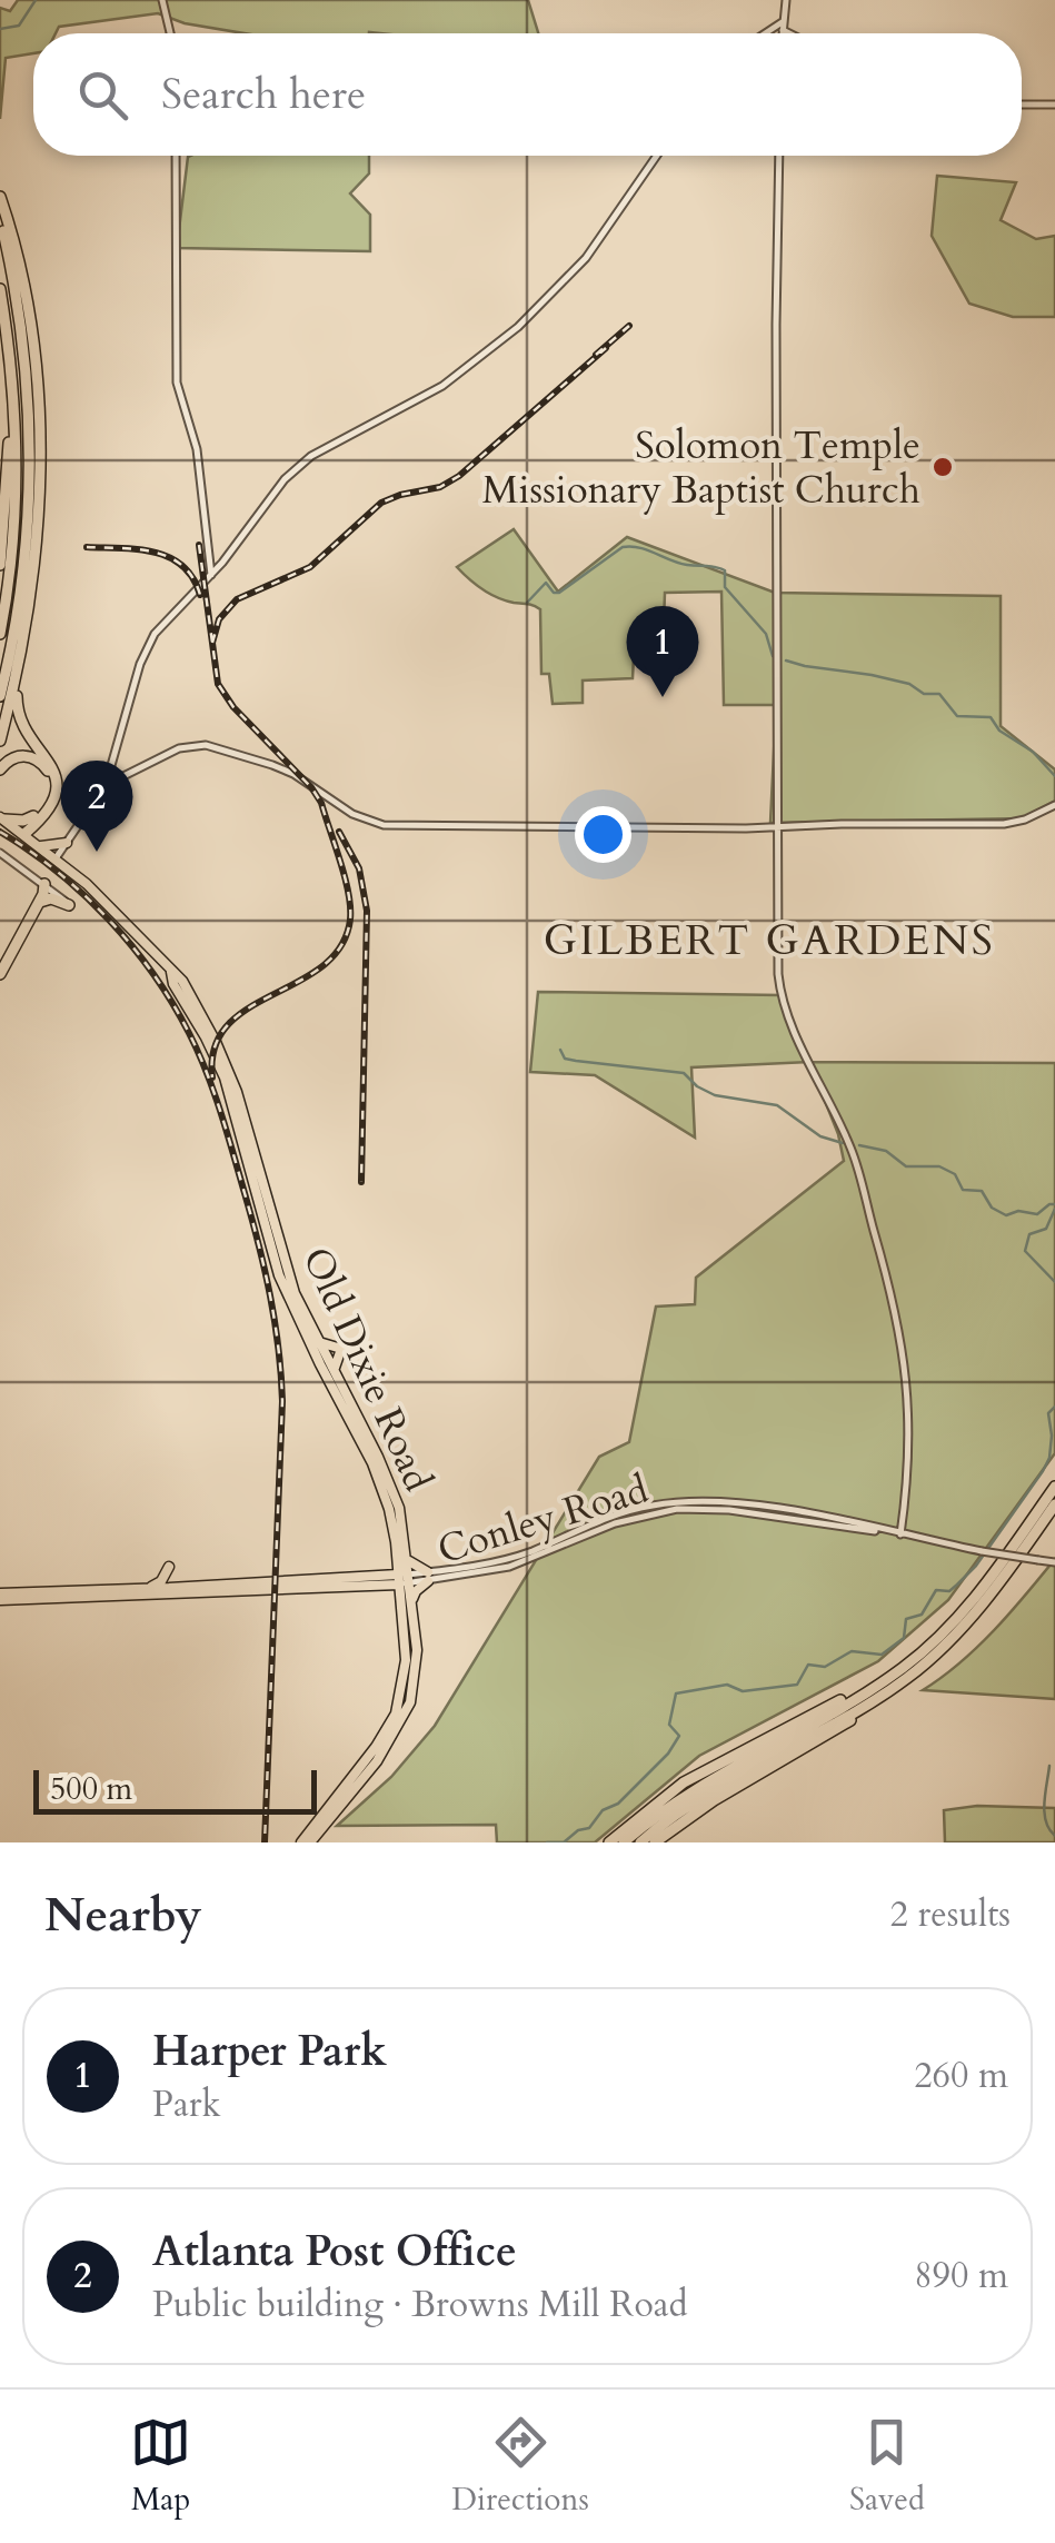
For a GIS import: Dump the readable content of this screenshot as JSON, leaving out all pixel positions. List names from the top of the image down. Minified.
{"streets":{"main road":["Old Dixie Road"],"street":["Conley Road"]},"crossings":[["Old Dixie Road","Conley Road"]],"districts":["GILBERT GARDENS"],"places":["Solomon Temple Missionary Baptist Church"],"scale_bar":"500 m","page":{"search":"Search here","pins":["1","2"],"scale":"500 m","heading":["Nearby","2 results"],"list":[{"mark":"1","name":"Harper Park","note":"Park","value":"260 m"},{"mark":"2","name":"Atlanta Post Office","note":"Public building · Browns Mill Road","value":"890 m"}],"nav":["Map","Directions","Saved"]}}
